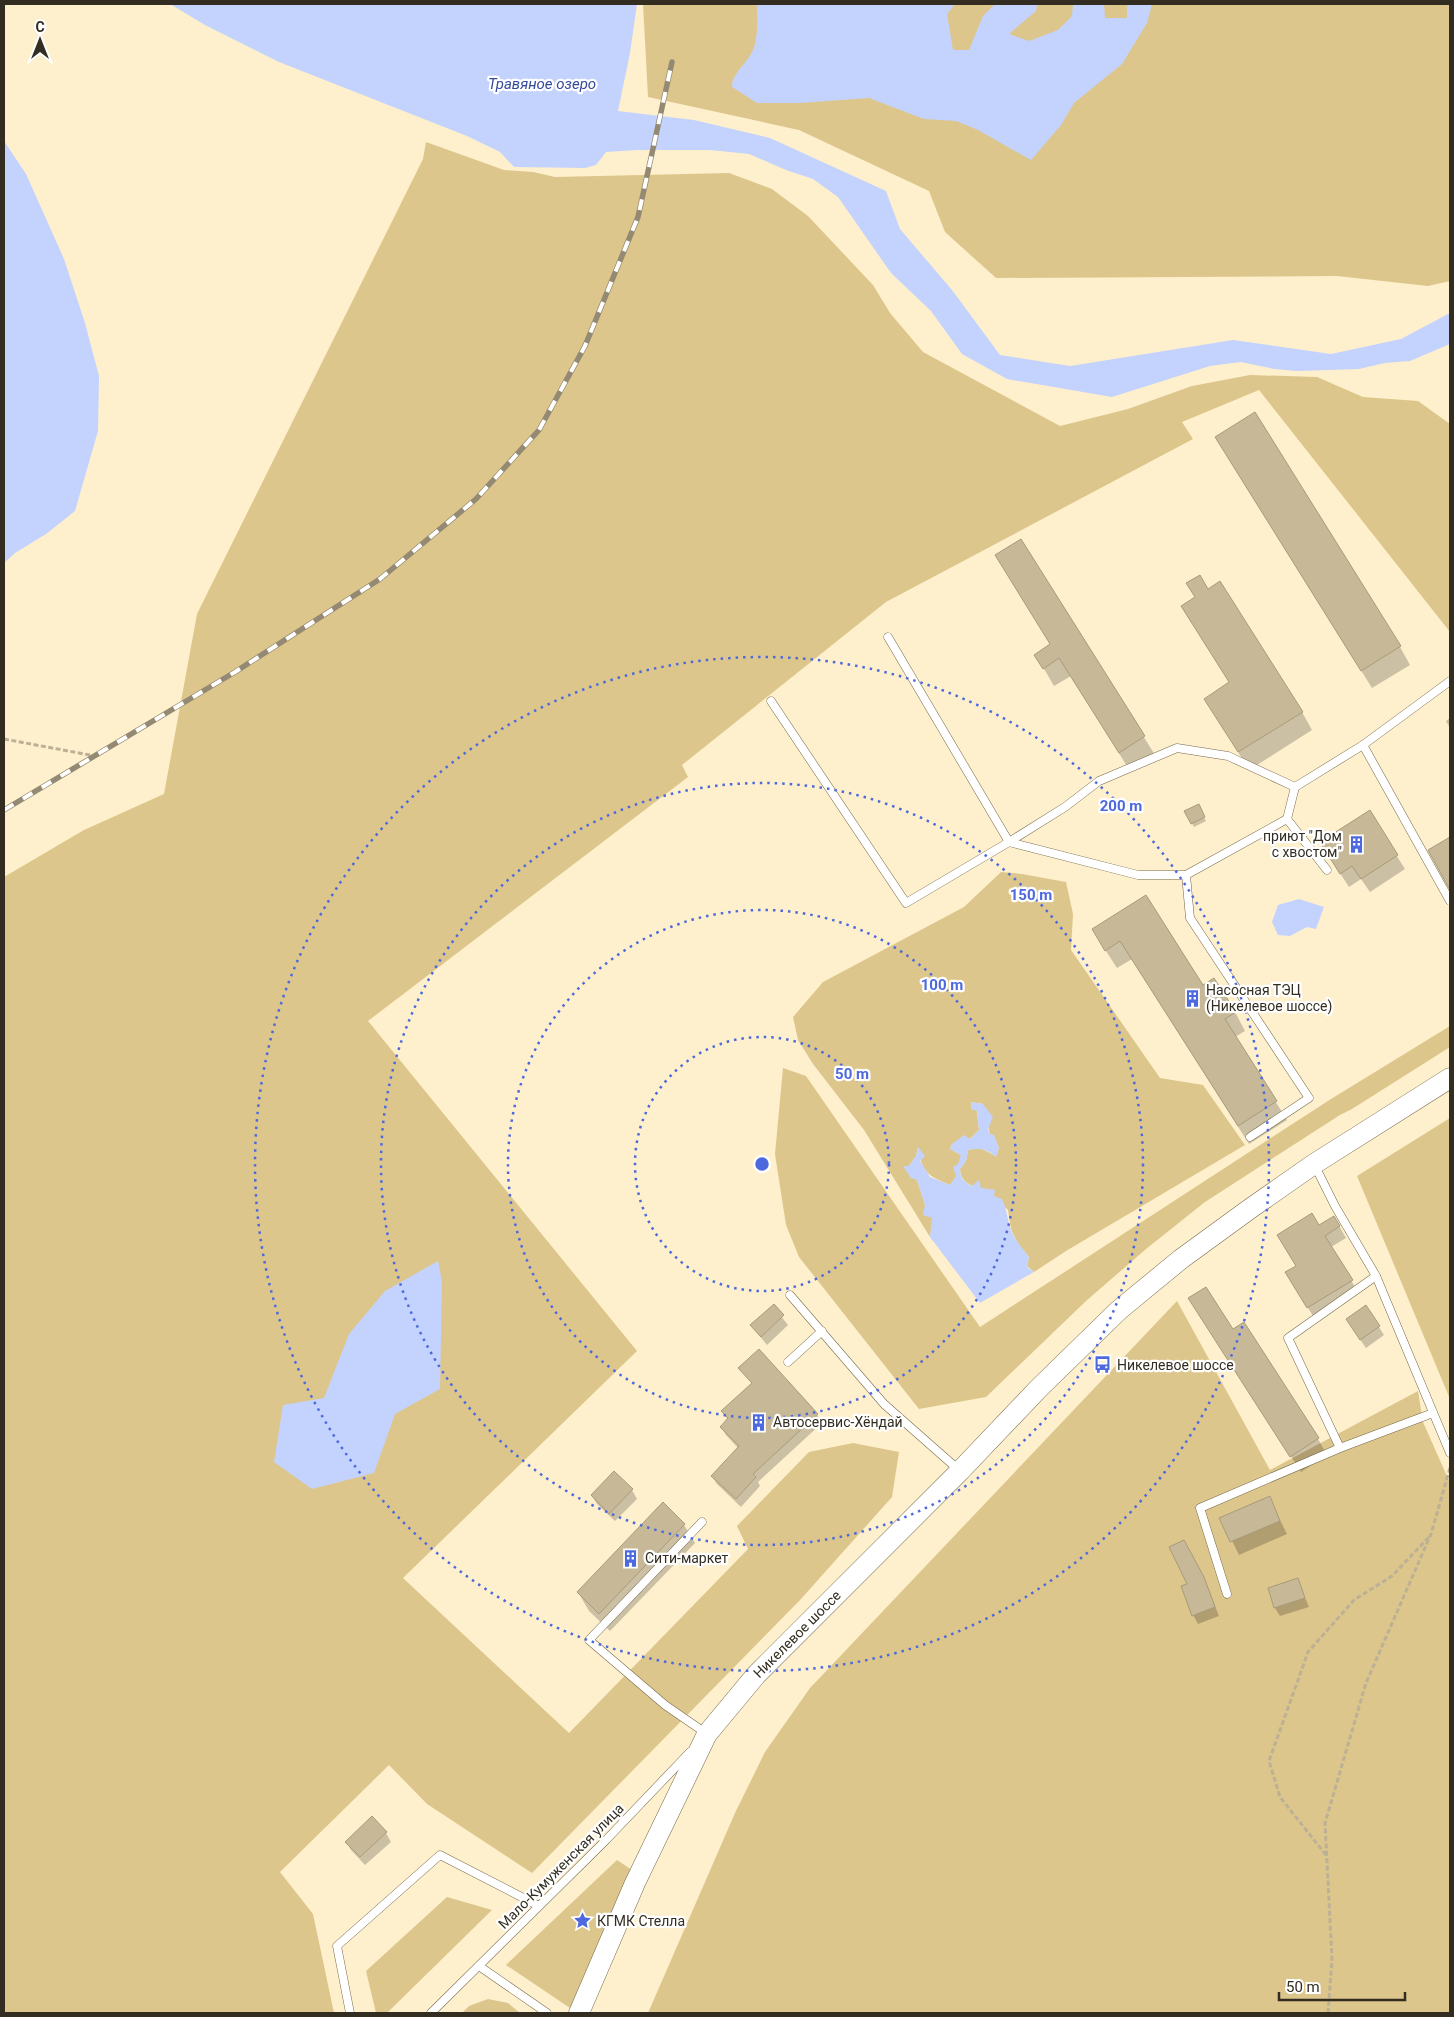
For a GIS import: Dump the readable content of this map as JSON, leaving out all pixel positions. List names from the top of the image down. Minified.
{"streets":{"main road":["Никелевое шоссе"],"lane":["Мало-Кумуженская улица"]},"crossings":[["Никелевое шоссе","Мало-Кумуженская улица"]],"water":["Травяное озеро"],"places":{"building":["приют \"Дом с хвостом\"","Насосная ТЭЦ (Никелевое шоссе)","Автосервис-Хёндай","Сити-маркет"],"bus stop":["Никелевое шоссе"],"place":["КГМК Стелла"]},"scale_bar":"50 m","north":"top","rings":["200 m","150 m","100 m","50 m"]}
